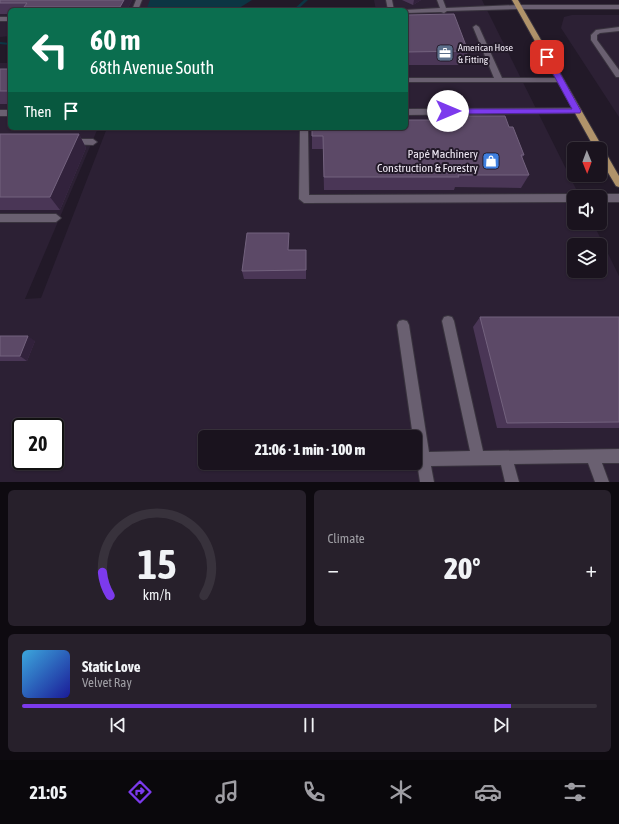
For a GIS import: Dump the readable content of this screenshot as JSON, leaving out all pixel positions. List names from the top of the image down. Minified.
{"places":{"office":["American Hose & Fitting"],"shop":["Papé Machinery Construction & Forestry"]},"north":"bottom","page":{"turn":["60 m","68th Avenue South"],"then":"Then","limit":"20","trip":"21:06 · 1 min · 100 m","tile":"Climate","heat":["−","20°","+"],"song":["Static Love","Velvet Ray"],"tabs":"21:05","gauge":["15","km/h"]}}
